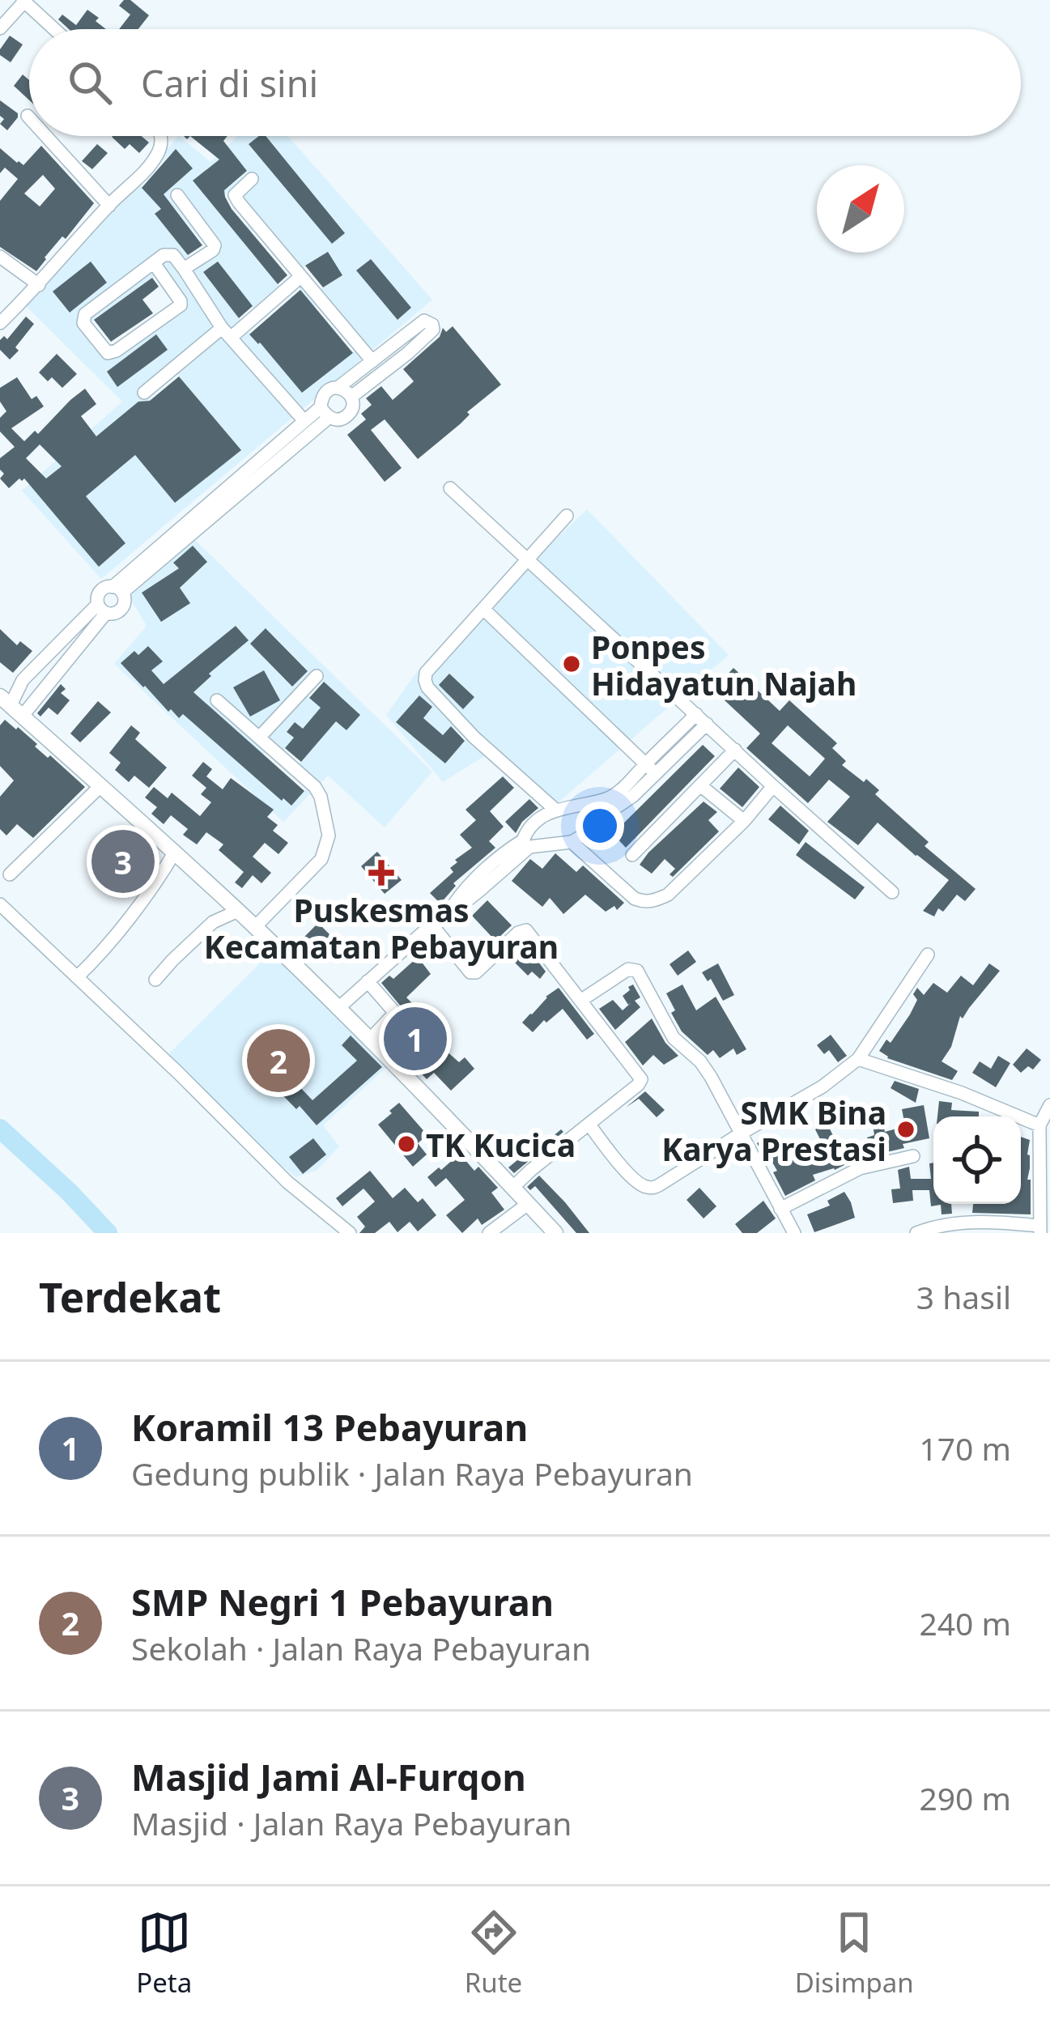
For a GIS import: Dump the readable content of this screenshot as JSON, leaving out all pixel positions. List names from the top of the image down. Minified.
{"places":{"other":["Ponpes Hidayatun Najah","SMK Bina Karya Prestasi","TK Kucica"],"health":["Puskesmas Kecamatan Pebayuran"]},"north":"top right","page":{"search":"Cari di sini","pins":["3","1","2"],"heading":["Terdekat","3 hasil"],"list":[{"mark":"1","name":"Koramil 13 Pebayuran","note":"Gedung publik · Jalan Raya Pebayuran","value":"170 m"},{"mark":"2","name":"SMP Negri 1 Pebayuran","note":"Sekolah · Jalan Raya Pebayuran","value":"240 m"},{"mark":"3","name":"Masjid Jami Al-Furqon","note":"Masjid · Jalan Raya Pebayuran","value":"290 m"}],"nav":["Peta","Rute","Disimpan"]}}
